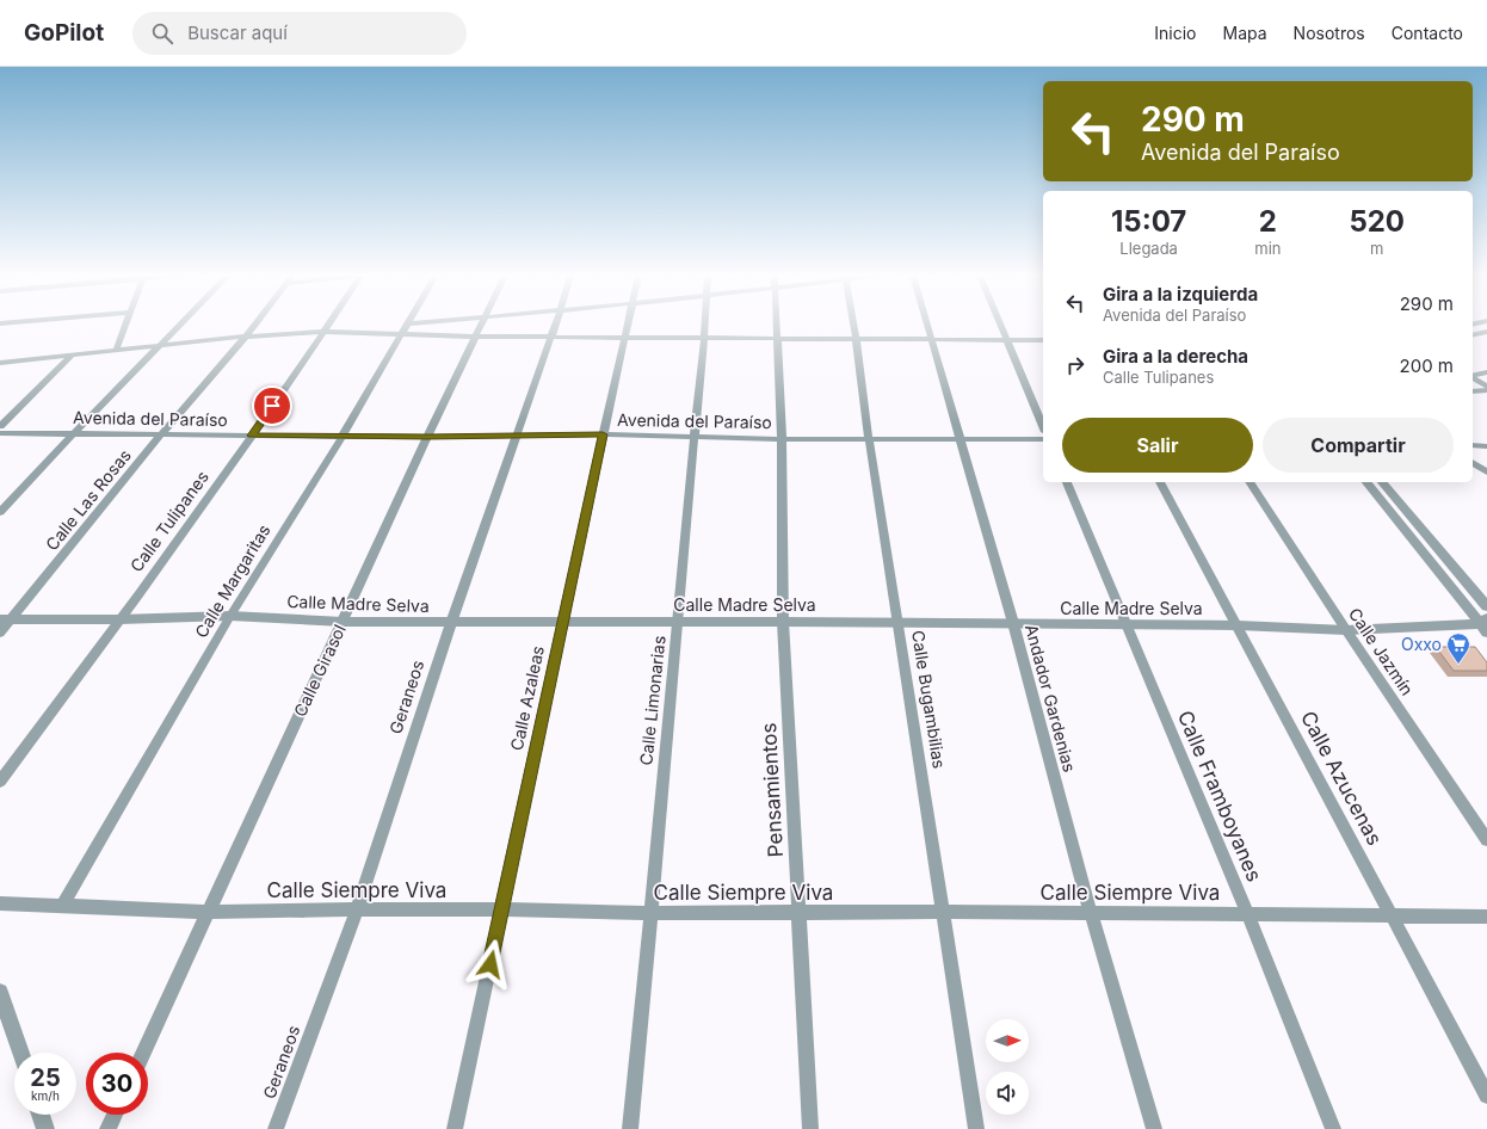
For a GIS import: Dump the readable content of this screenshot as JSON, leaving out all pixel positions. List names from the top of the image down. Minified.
{"streets":{"street":["Avenida del Paraíso","Calle Las Rosas","Calle Tulipanes","Calle Margaritas","Calle Madre Selva","Calle Jazmín","Calle Girasol","Geraneos","Calle Azaleas","Andador Gardenias","Calle Bugambilias","Calle Limonarias","Calle Azucenas","Pensamientos","Calle Framboyanes","Calle Siempre Viva"]},"crossings":[["Avenida del Paraíso","Calle Las Rosas"],["Avenida del Paraíso","Calle Tulipanes"],["Avenida del Paraíso","Calle Margaritas"],["Avenida del Paraíso","Calle Girasol"],["Avenida del Paraíso","Geraneos"],["Avenida del Paraíso","Calle Azaleas"],["Avenida del Paraíso","Andador Gardenias"],["Avenida del Paraíso","Calle Bugambilias"],["Avenida del Paraíso","Calle Limonarias"],["Avenida del Paraíso","Pensamientos"],["Calle Las Rosas","Calle Madre Selva"],["Calle Tulipanes","Calle Madre Selva"],["Calle Margaritas","Calle Madre Selva"],["Calle Margaritas","Calle Siempre Viva"],["Calle Madre Selva","Calle Jazmín"],["Calle Madre Selva","Calle Girasol"],["Calle Madre Selva","Geraneos"],["Calle Madre Selva","Calle Azaleas"],["Calle Madre Selva","Andador Gardenias"],["Calle Madre Selva","Calle Bugambilias"],["Calle Madre Selva","Calle Limonarias"],["Calle Madre Selva","Calle Azucenas"],["Calle Madre Selva","Pensamientos"],["Calle Madre Selva","Calle Framboyanes"],["Calle Girasol","Calle Siempre Viva"],["Geraneos","Calle Siempre Viva"],["Calle Azaleas","Calle Siempre Viva"],["Andador Gardenias","Calle Siempre Viva"],["Calle Bugambilias","Calle Siempre Viva"],["Calle Limonarias","Calle Siempre Viva"],["Calle Azucenas","Calle Siempre Viva"],["Pensamientos","Calle Siempre Viva"],["Calle Framboyanes","Calle Siempre Viva"]],"places":{"supermarket":["Oxxo"]},"north":"right","page":{"header":"GoPilot","search":"Buscar aquí","nav":["Inicio","Mapa","Nosotros","Contacto"],"turn":["290 m","Avenida del Paraíso"],"eta":["15:07","Llegada","2","min","520","m"],"list":[{"name":"Gira a la izquierda","note":"Avenida del Paraíso","value":"290 m"},{"name":"Gira a la derecha","note":"Calle Tulipanes","value":"200 m"}],"buttons":["Salir","Compartir"],"speed":"25 km/h","limit":"30"}}
